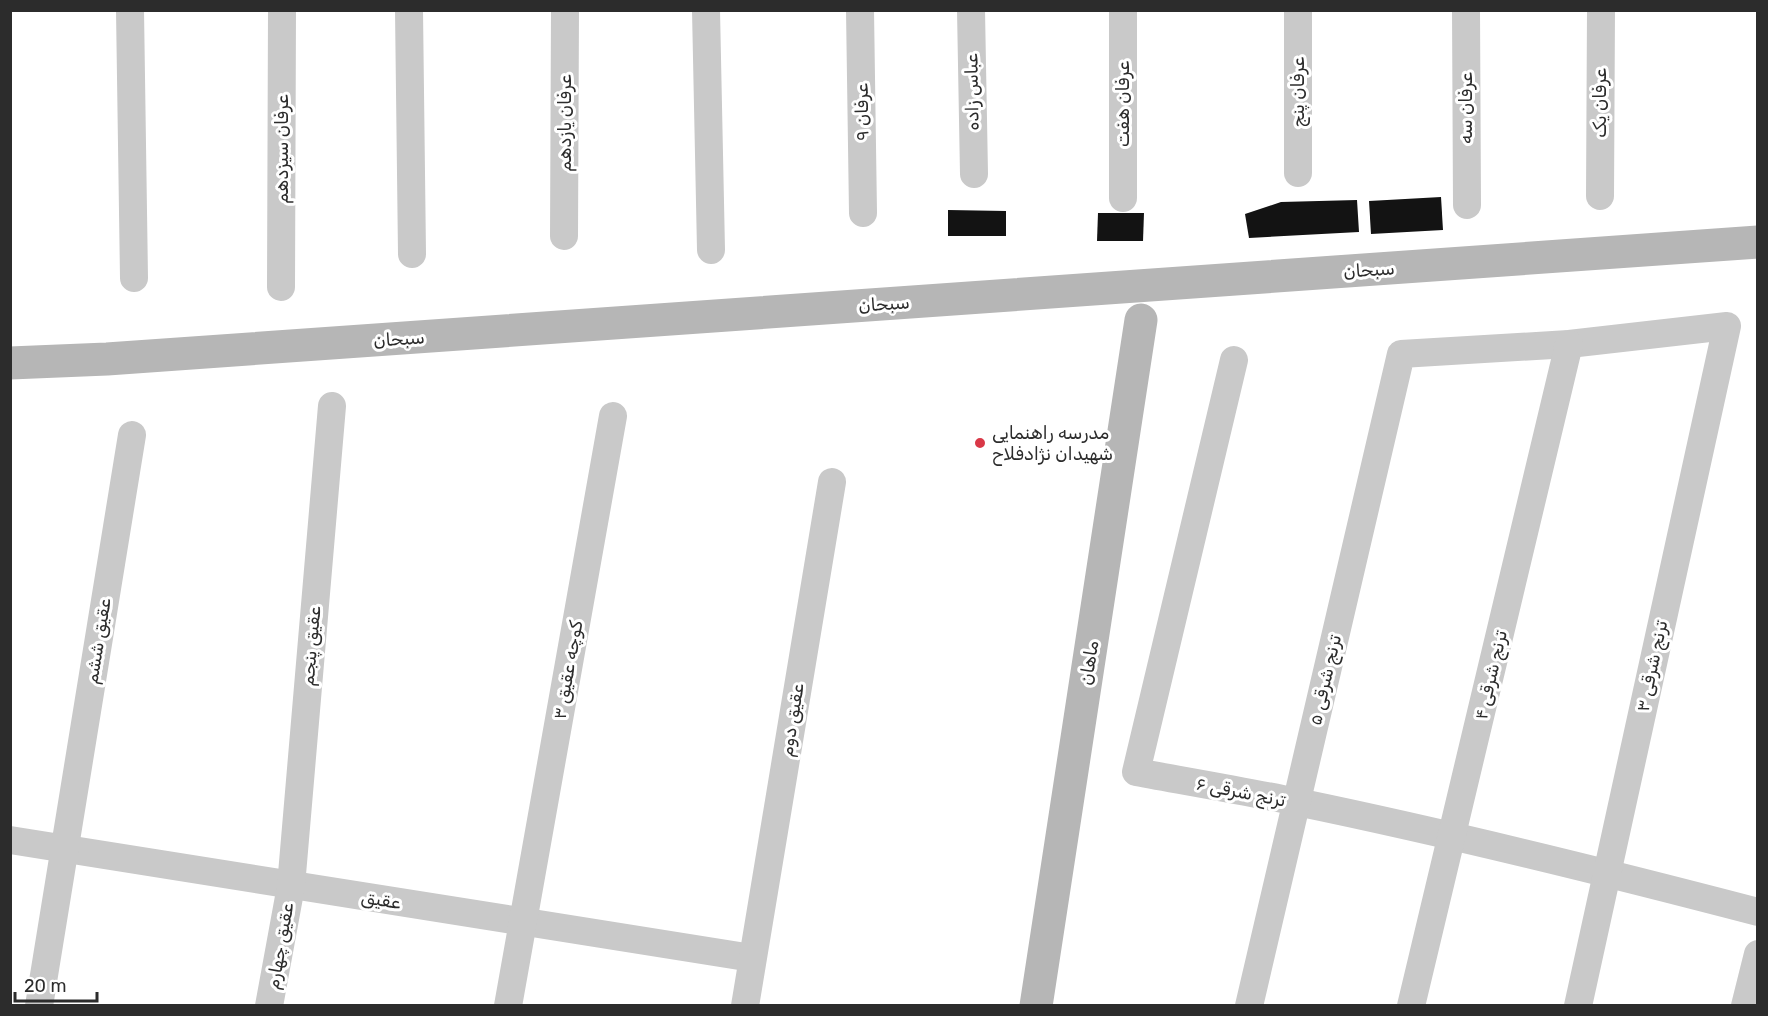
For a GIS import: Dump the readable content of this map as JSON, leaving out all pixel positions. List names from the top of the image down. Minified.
{"streets":{"street":["عباس زاده","عرفان پنج","عرفان یک","عرفان هفت","عرفان سه","عرفان ۹","عرفان یازدهم","عرفان سیزدهم","سبحان","عقیق ششم","عقیق پنجم","ماهان","ترنج شرقی ۳","کوچه عقیق ۳","ترنج شرقی ۴","ترنج شرقی ۵","عقیق دوم","ترنج شرقی ۶","عقیق","عقیق چهارم"]},"crossings":[["عقیق ششم","عقیق"],["عقیق پنجم","عقیق"],["عقیق پنجم","عقیق چهارم"],["ترنج شرقی ۳","ترنج شرقی ۴"],["ترنج شرقی ۳","ترنج شرقی ۵"],["ترنج شرقی ۳","ترنج شرقی ۶"],["کوچه عقیق ۳","عقیق"],["ترنج شرقی ۴","ترنج شرقی ۵"],["ترنج شرقی ۴","ترنج شرقی ۶"],["ترنج شرقی ۵","ترنج شرقی ۶"],["عقیق دوم","عقیق"],["عقیق","عقیق چهارم"]],"places":["مدرسه راهنمایی شهیدان نژادفلاح"],"scale_bar":"20 m"}
